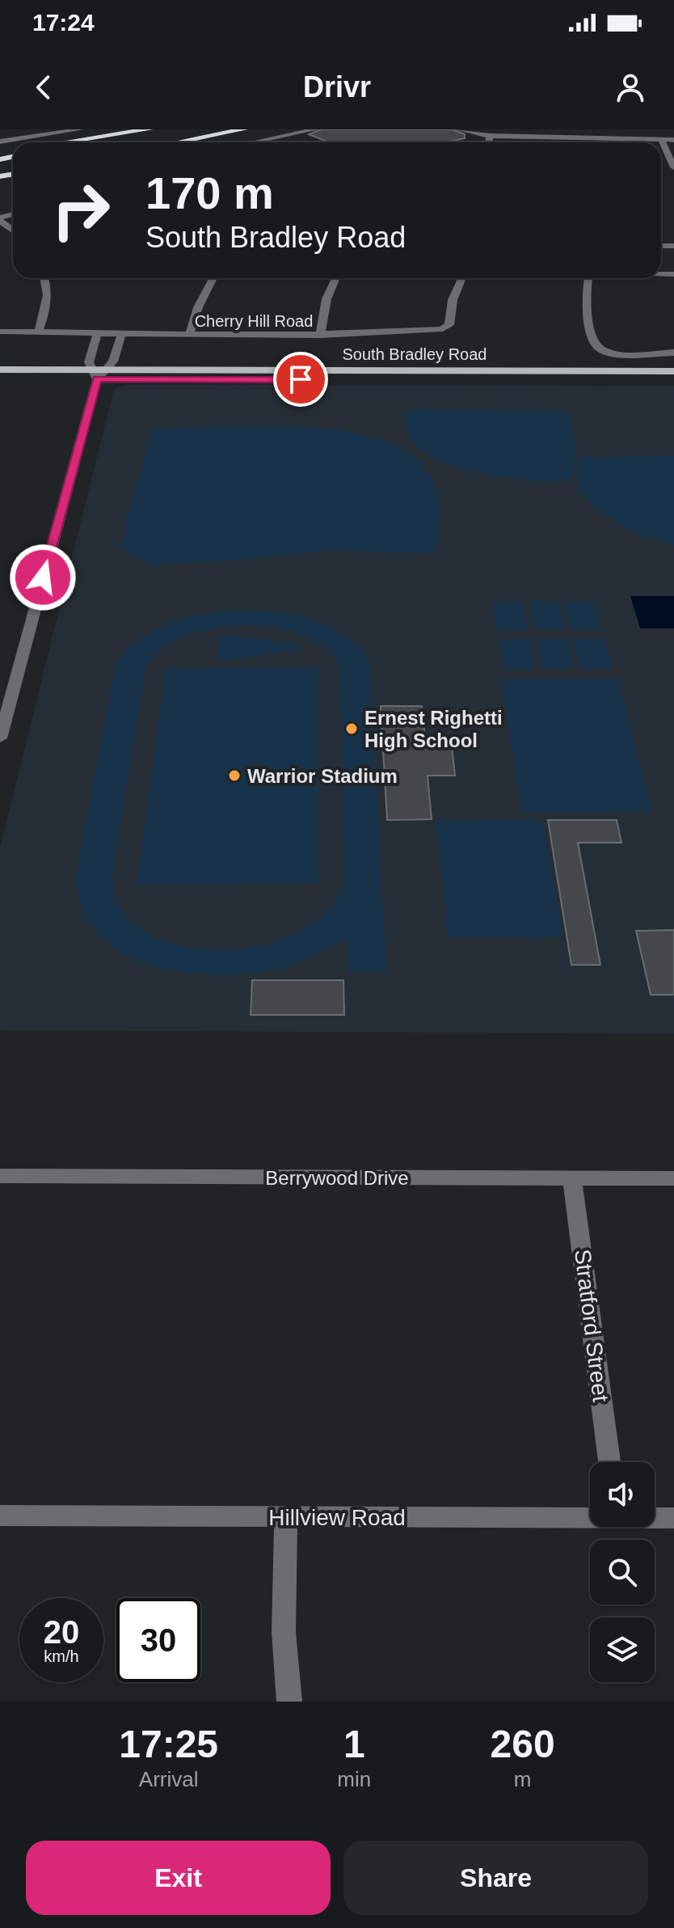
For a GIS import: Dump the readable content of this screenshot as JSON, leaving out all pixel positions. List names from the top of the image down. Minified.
{"streets":{"main road":["South Bradley Road"],"street":["Cherry Hill Road","Berrywood Drive","Stratford Street","Hillview Road"]},"crossings":[["Berrywood Drive","Stratford Street"]],"places":["Ernest Righetti High School","Warrior Stadium"],"page":{"status":"17:24","header":"Drivr","turn":["170 m","South Bradley Road"],"speed":"20 km/h","limit":"30","eta":["17:25","Arrival","1","min","260","m"],"buttons":["Exit","Share"]}}
